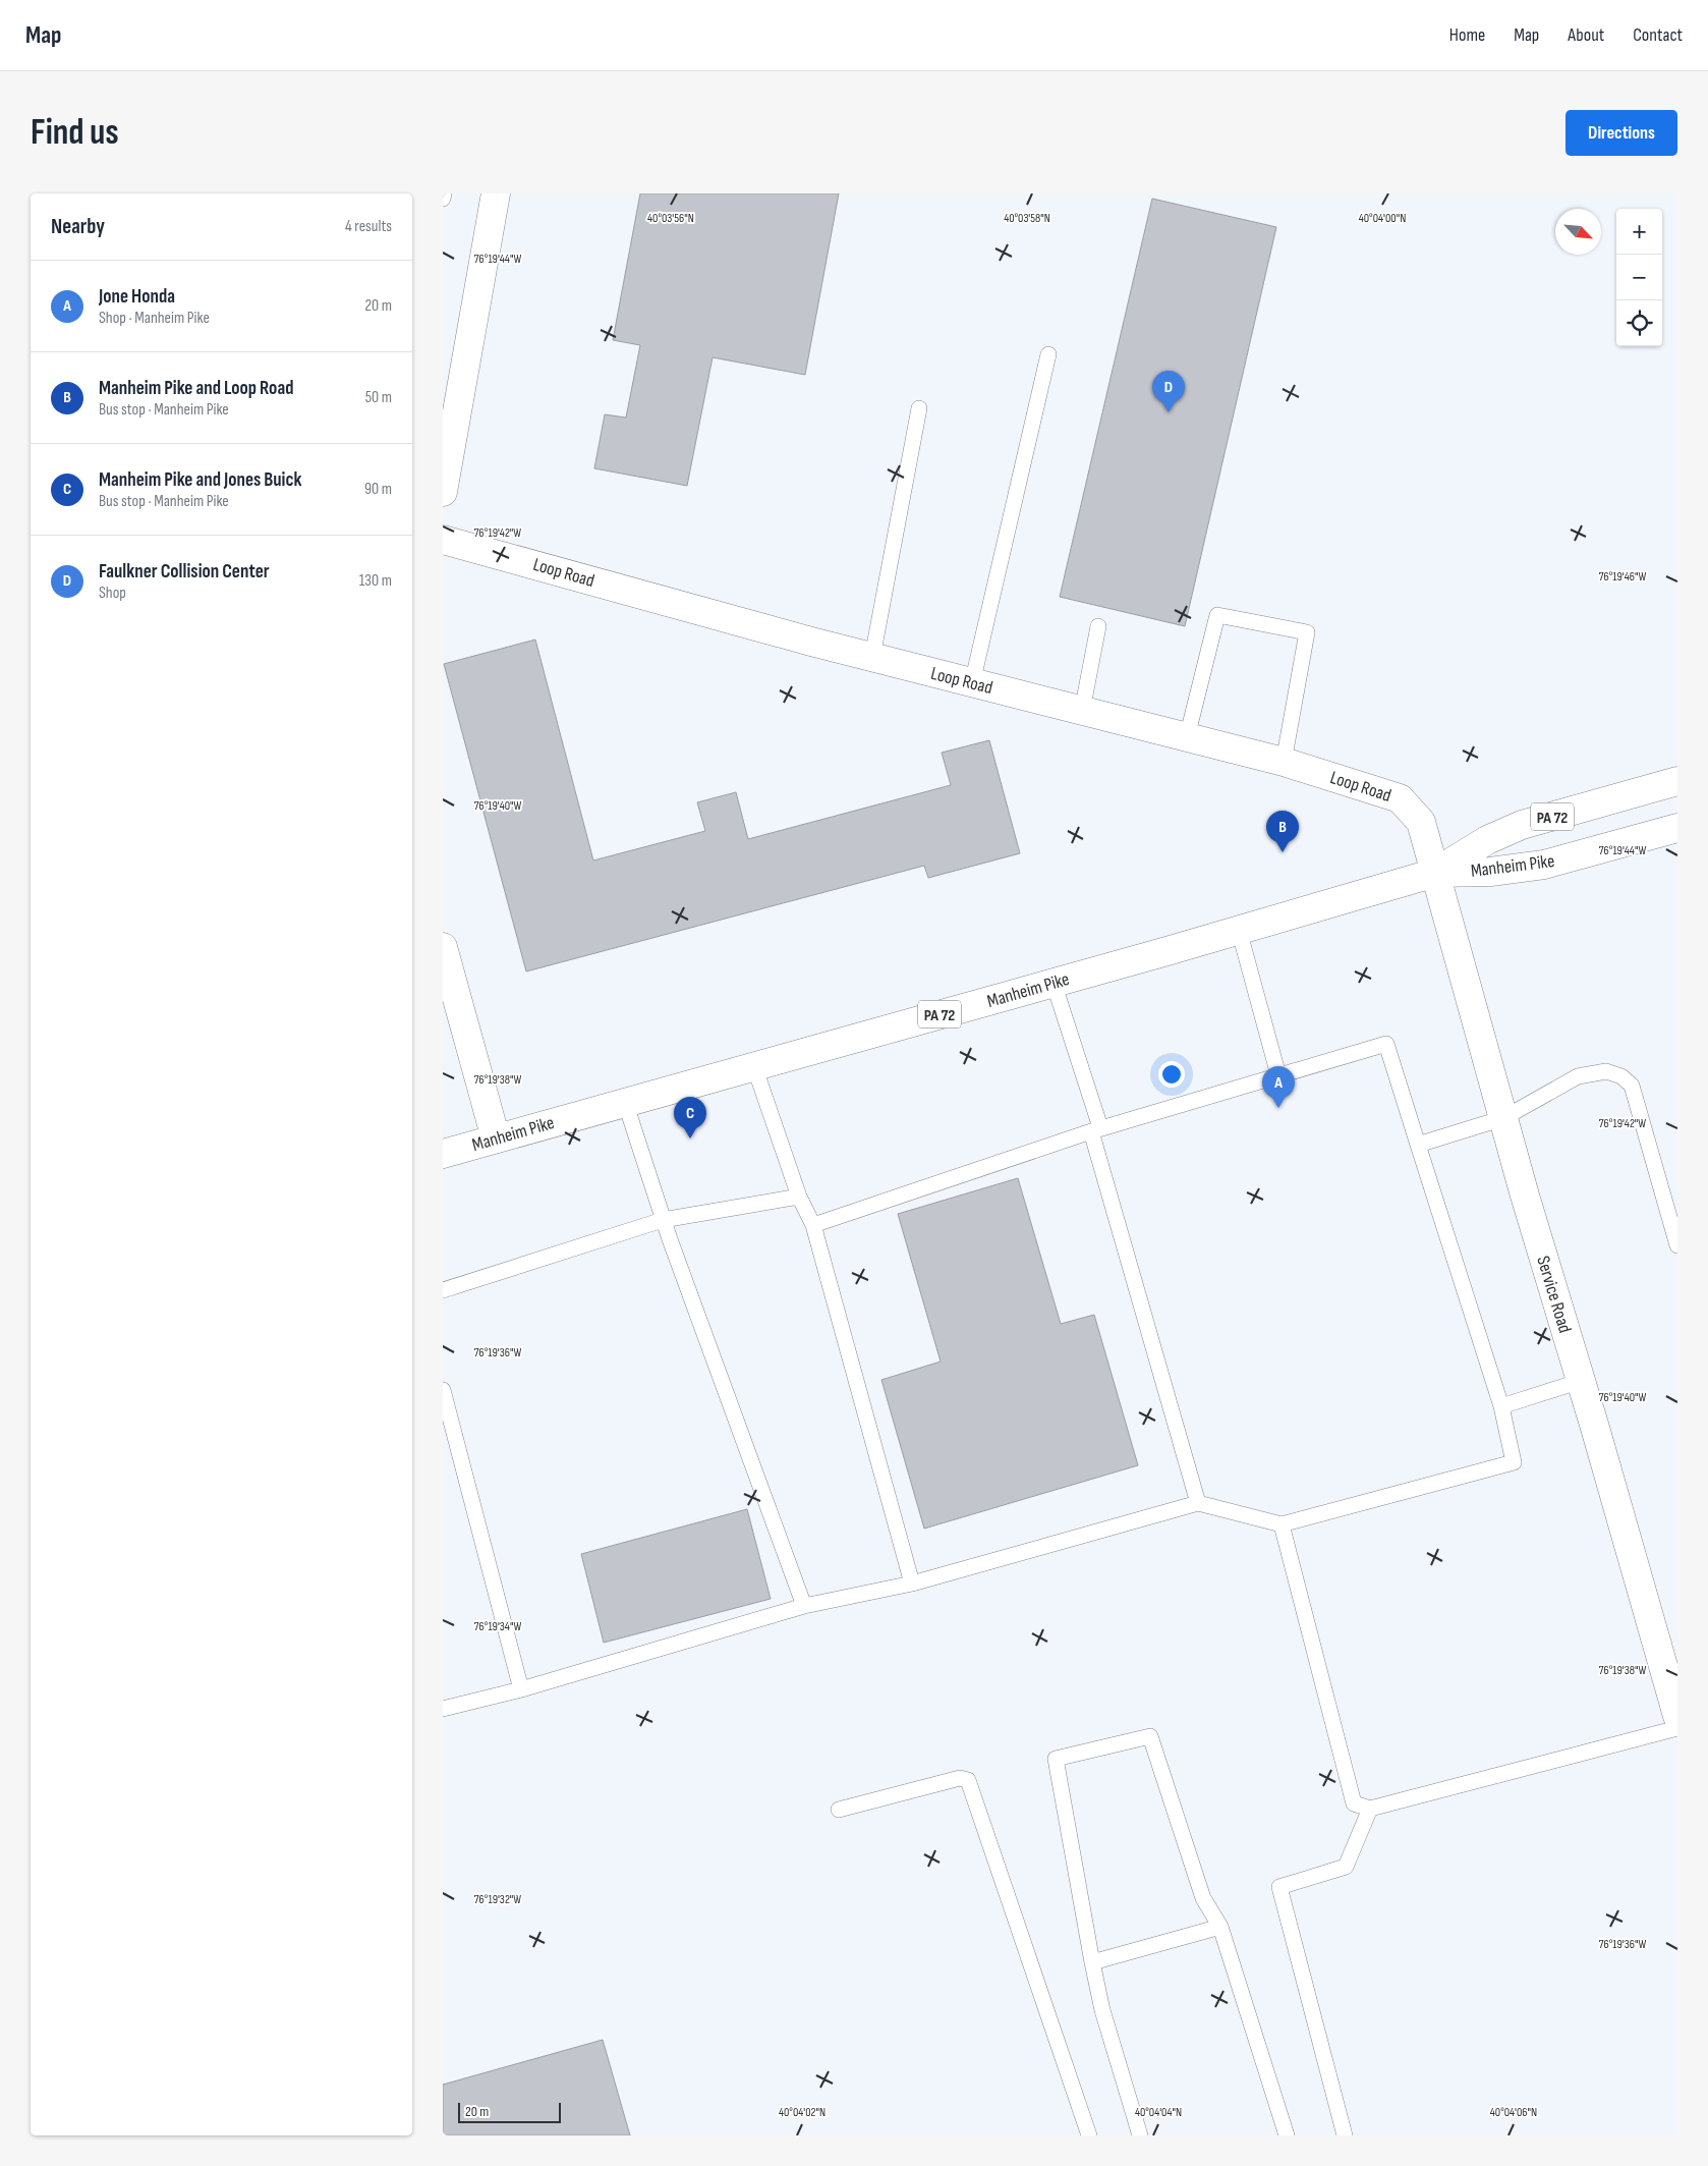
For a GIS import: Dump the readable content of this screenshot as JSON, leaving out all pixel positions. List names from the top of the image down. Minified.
{"streets":{"street":["Loop Road","PA 72","Manheim Pike","Service Road"]},"crossings":[["Loop Road","Manheim Pike"],["Loop Road","Service Road"],["Manheim Pike","Service Road"]],"scale_bar":"20 m","north":"bottom right","page":{"header":"Map","nav":["Home","Map","About","Contact"],"buttons":"Directions","title":"Find us","heading":["Nearby","4 results"],"map_buttons":["+","−"],"list":[{"mark":"A","name":"Jone Honda","note":"Shop · Manheim Pike","value":"20 m"},{"mark":"B","name":"Manheim Pike and Loop Road","note":"Bus stop · Manheim Pike","value":"50 m"},{"mark":"C","name":"Manheim Pike and Jones Buick","note":"Bus stop · Manheim Pike","value":"90 m"},{"mark":"D","name":"Faulkner Collision Center","note":"Shop","value":"130 m"}],"pins":["D","B","A","C"],"scale":"20 m"},"coordinates":["40°03'58\"N","40°04'00\"N","40°03'56\"N","76°19'44\"W","76°19'42\"W","76°19'46\"W","76°19'40\"W","76°19'38\"W","76°19'36\"W","76°19'34\"W","76°19'32\"W","40°04'02\"N","40°04'04\"N","40°04'06\"N"]}
